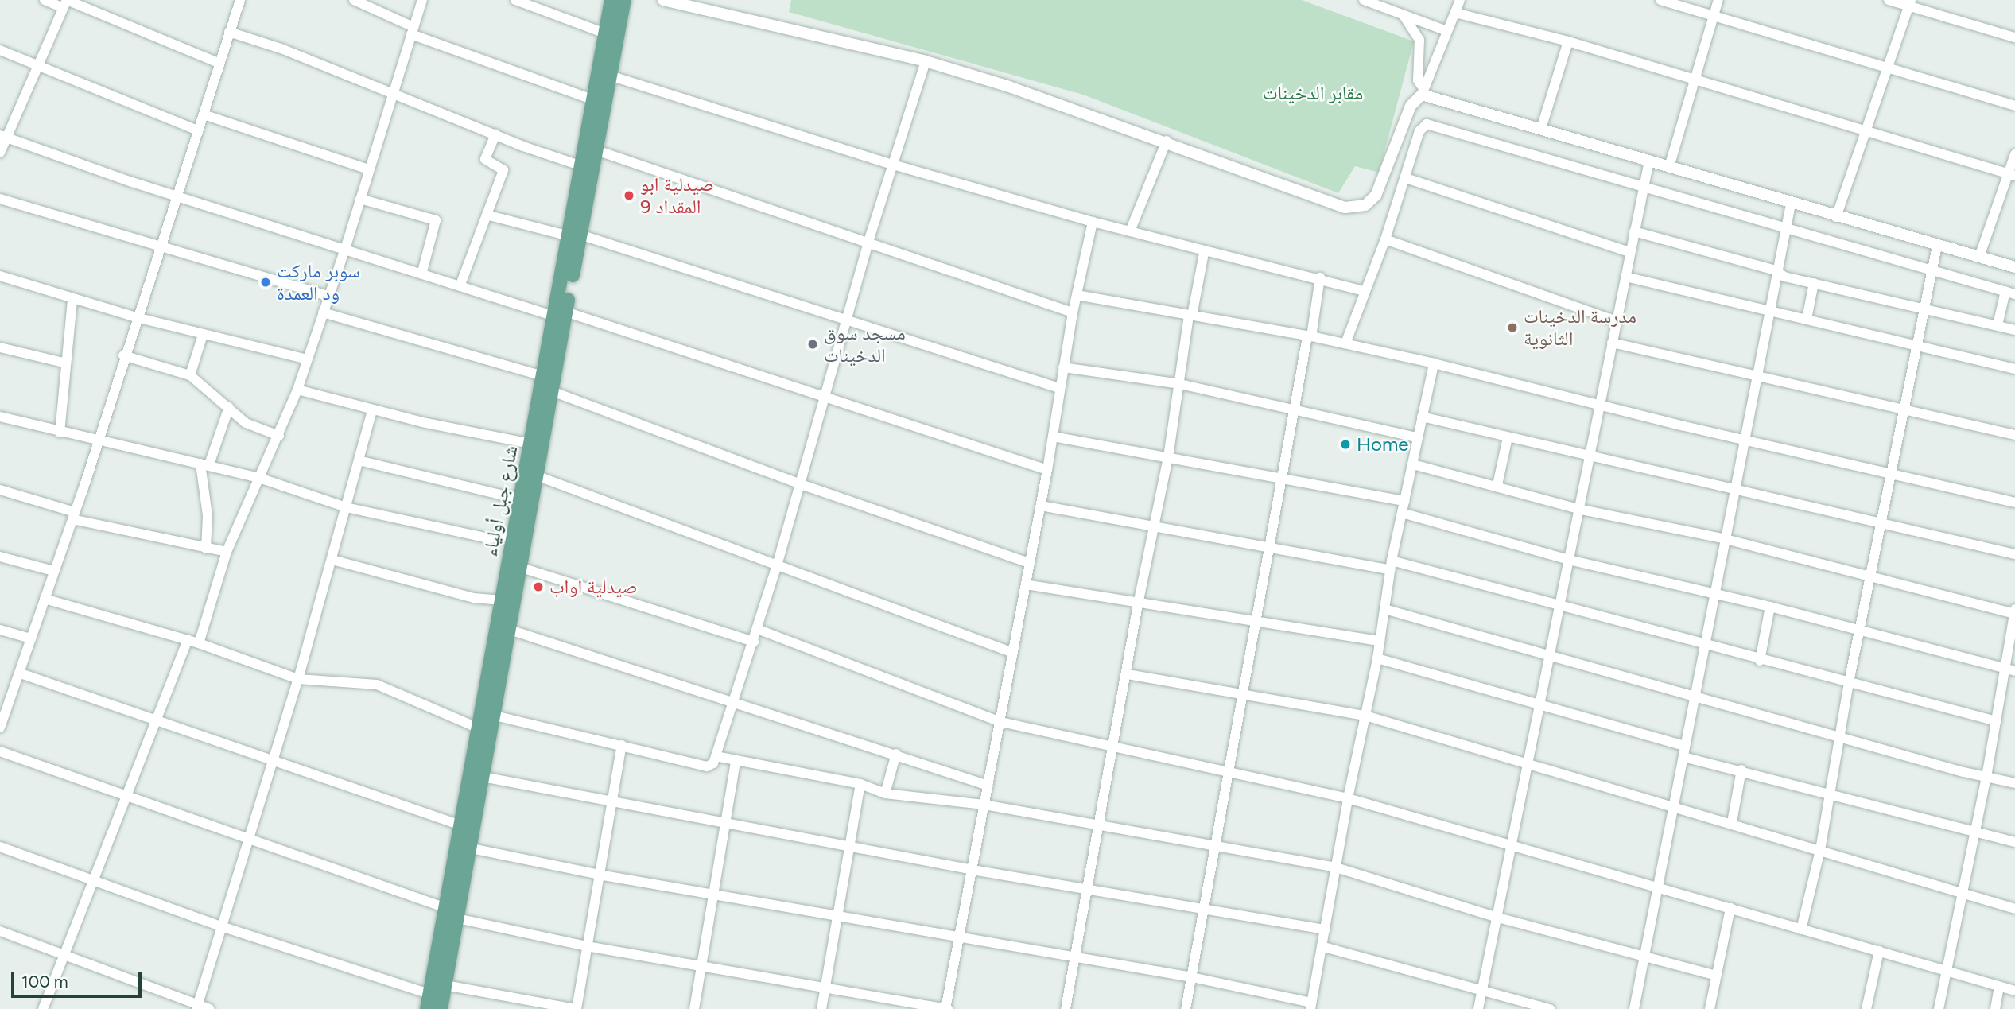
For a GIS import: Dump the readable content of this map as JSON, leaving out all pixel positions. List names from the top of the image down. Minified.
{"streets":{"main road":["شارع جبل أولياء"]},"parks":["مقابر الدخينات"],"places":["صيدلية ابو المقداد 9","سوبر ماركت ود العمدة","مدرسة الدخينات الثانوية","مسجد سوق الدخينات","Home","صيدلية اواب"],"scale_bar":"100 m"}
